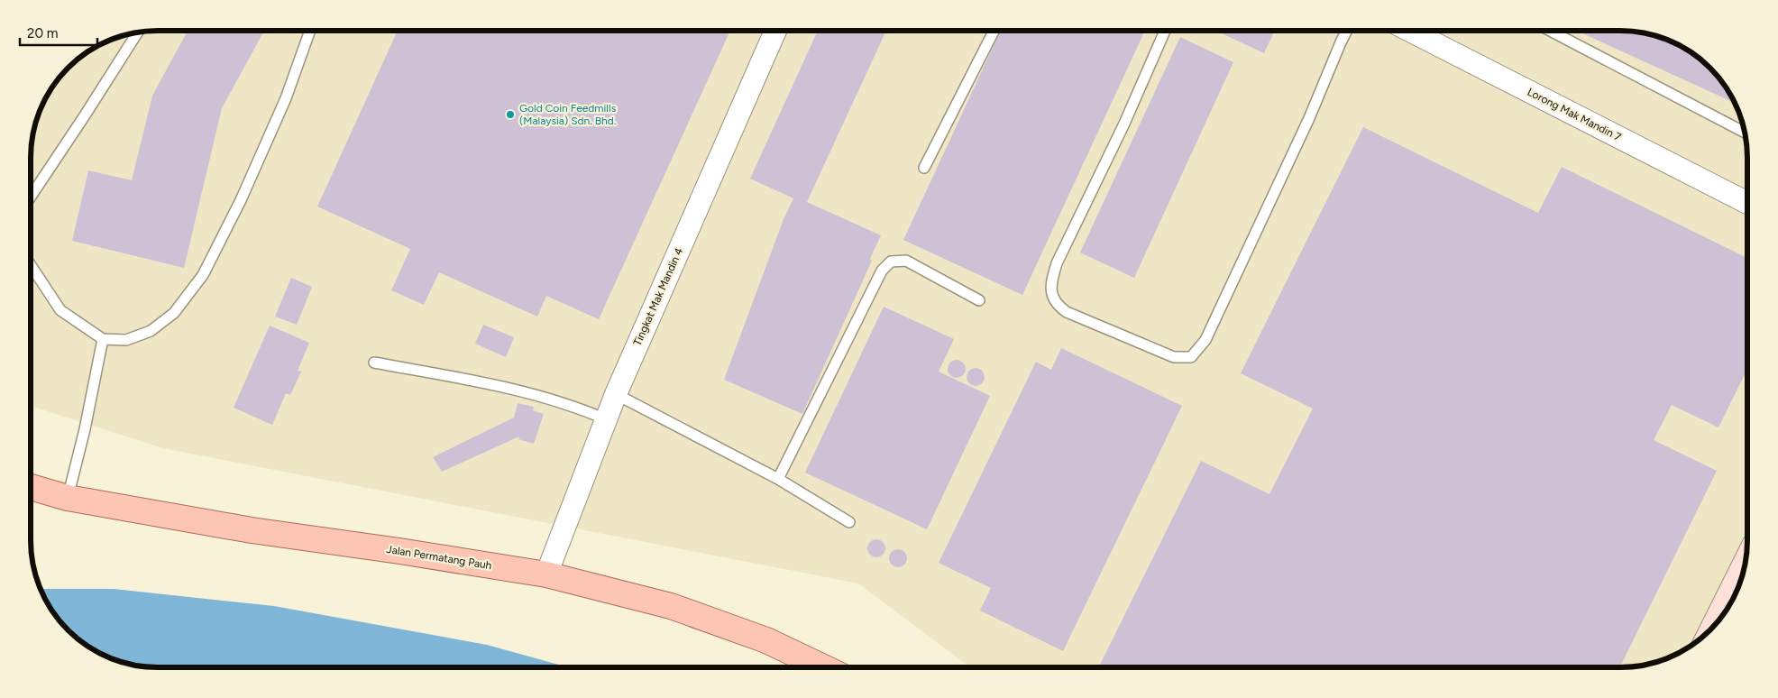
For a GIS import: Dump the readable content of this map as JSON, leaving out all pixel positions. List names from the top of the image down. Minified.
{"streets":{"main road":["Jalan Permatang Pauh"],"street":["Lorong Mak Mandin 7","Tingkat Mak Mandin 4"]},"crossings":[["Tingkat Mak Mandin 4","Jalan Permatang Pauh"]],"places":["Gold Coin Feedmills (Malaysia) Sdn. Bhd."],"scale_bar":"20 m"}
